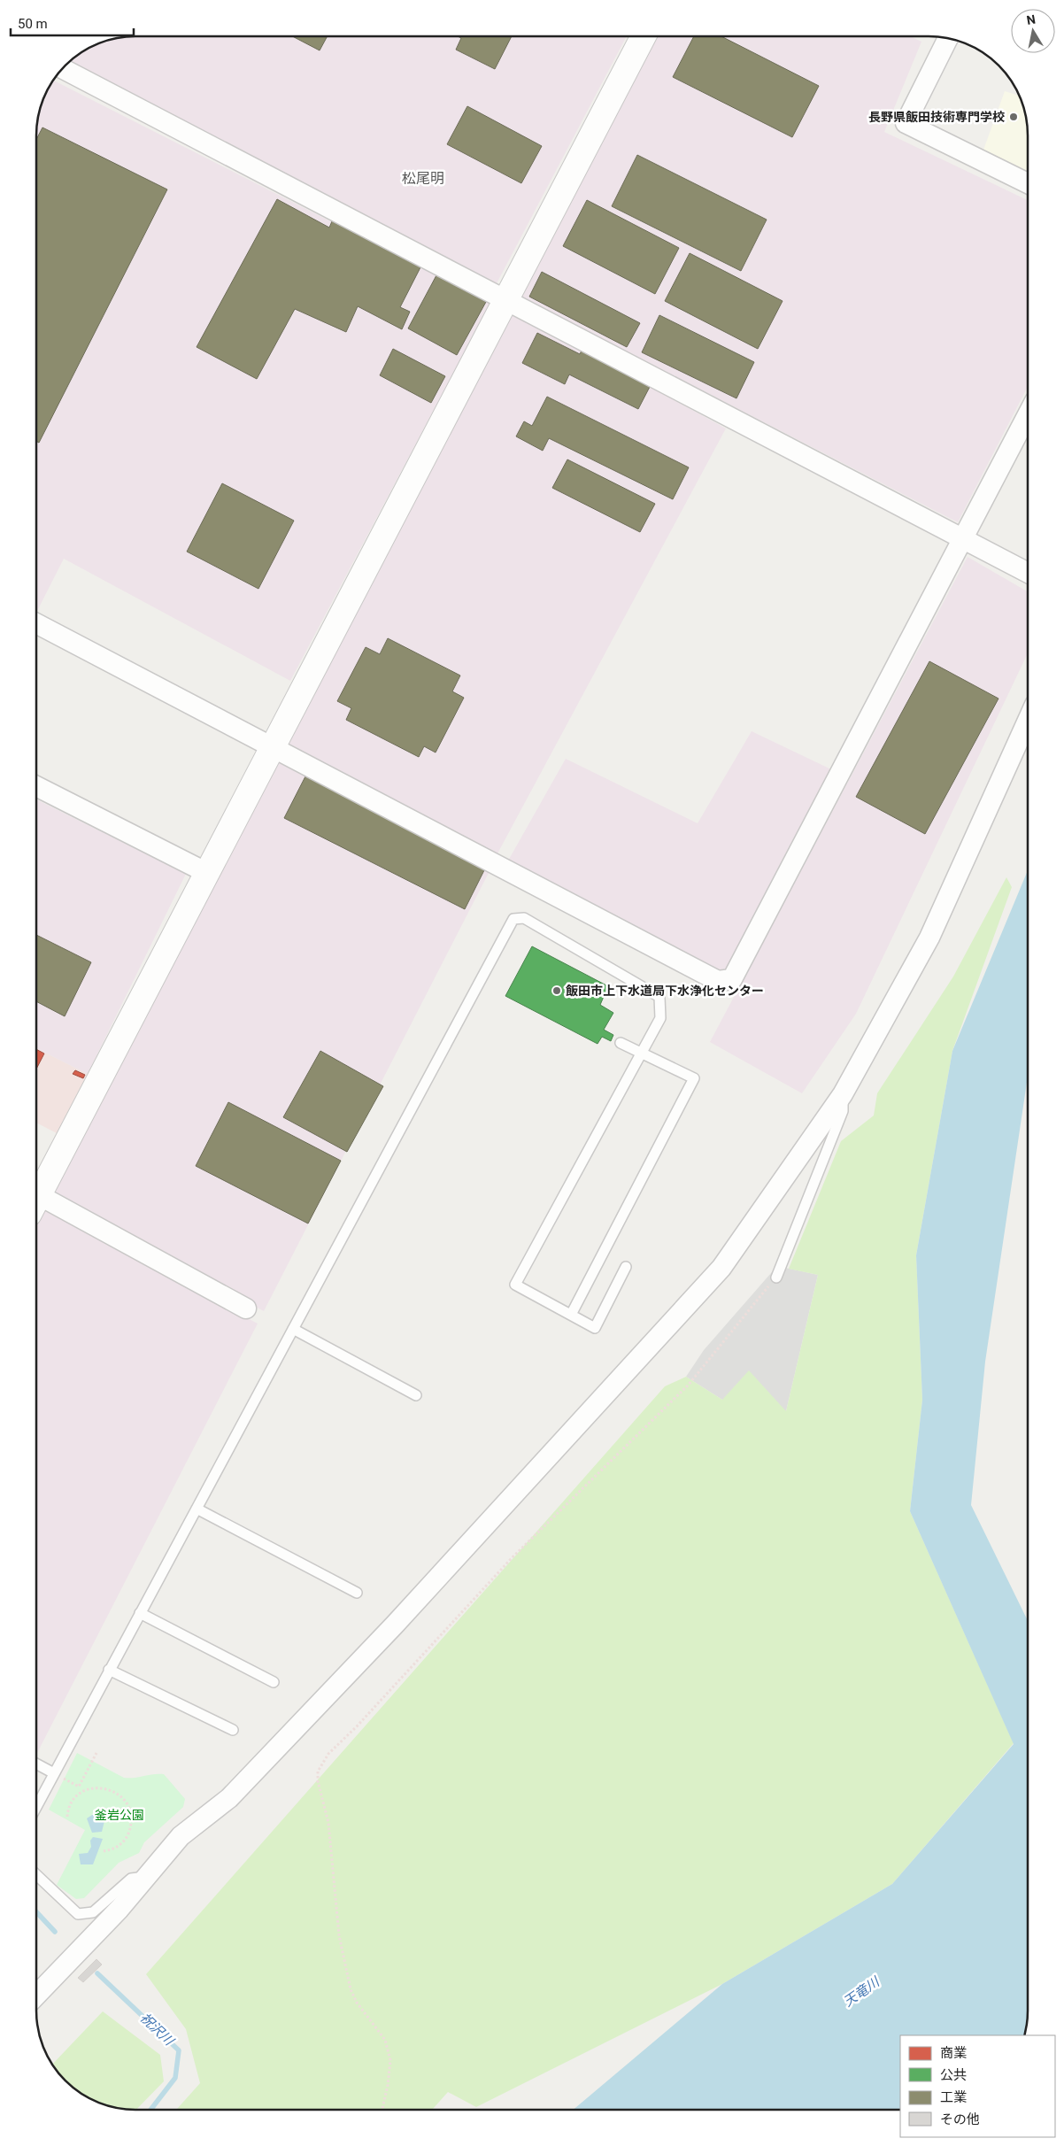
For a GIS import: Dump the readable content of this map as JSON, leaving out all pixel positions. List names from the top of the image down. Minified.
{"districts":["松尾明"],"water":["天竜川","祝沢川"],"parks":["釜岩公園"],"places":["長野県飯田技術専門学校","飯田市上下水道局下水浄化センター"],"legend":["商業","公共","工業","その他"],"scale_bar":"50 m","north":"top"}
